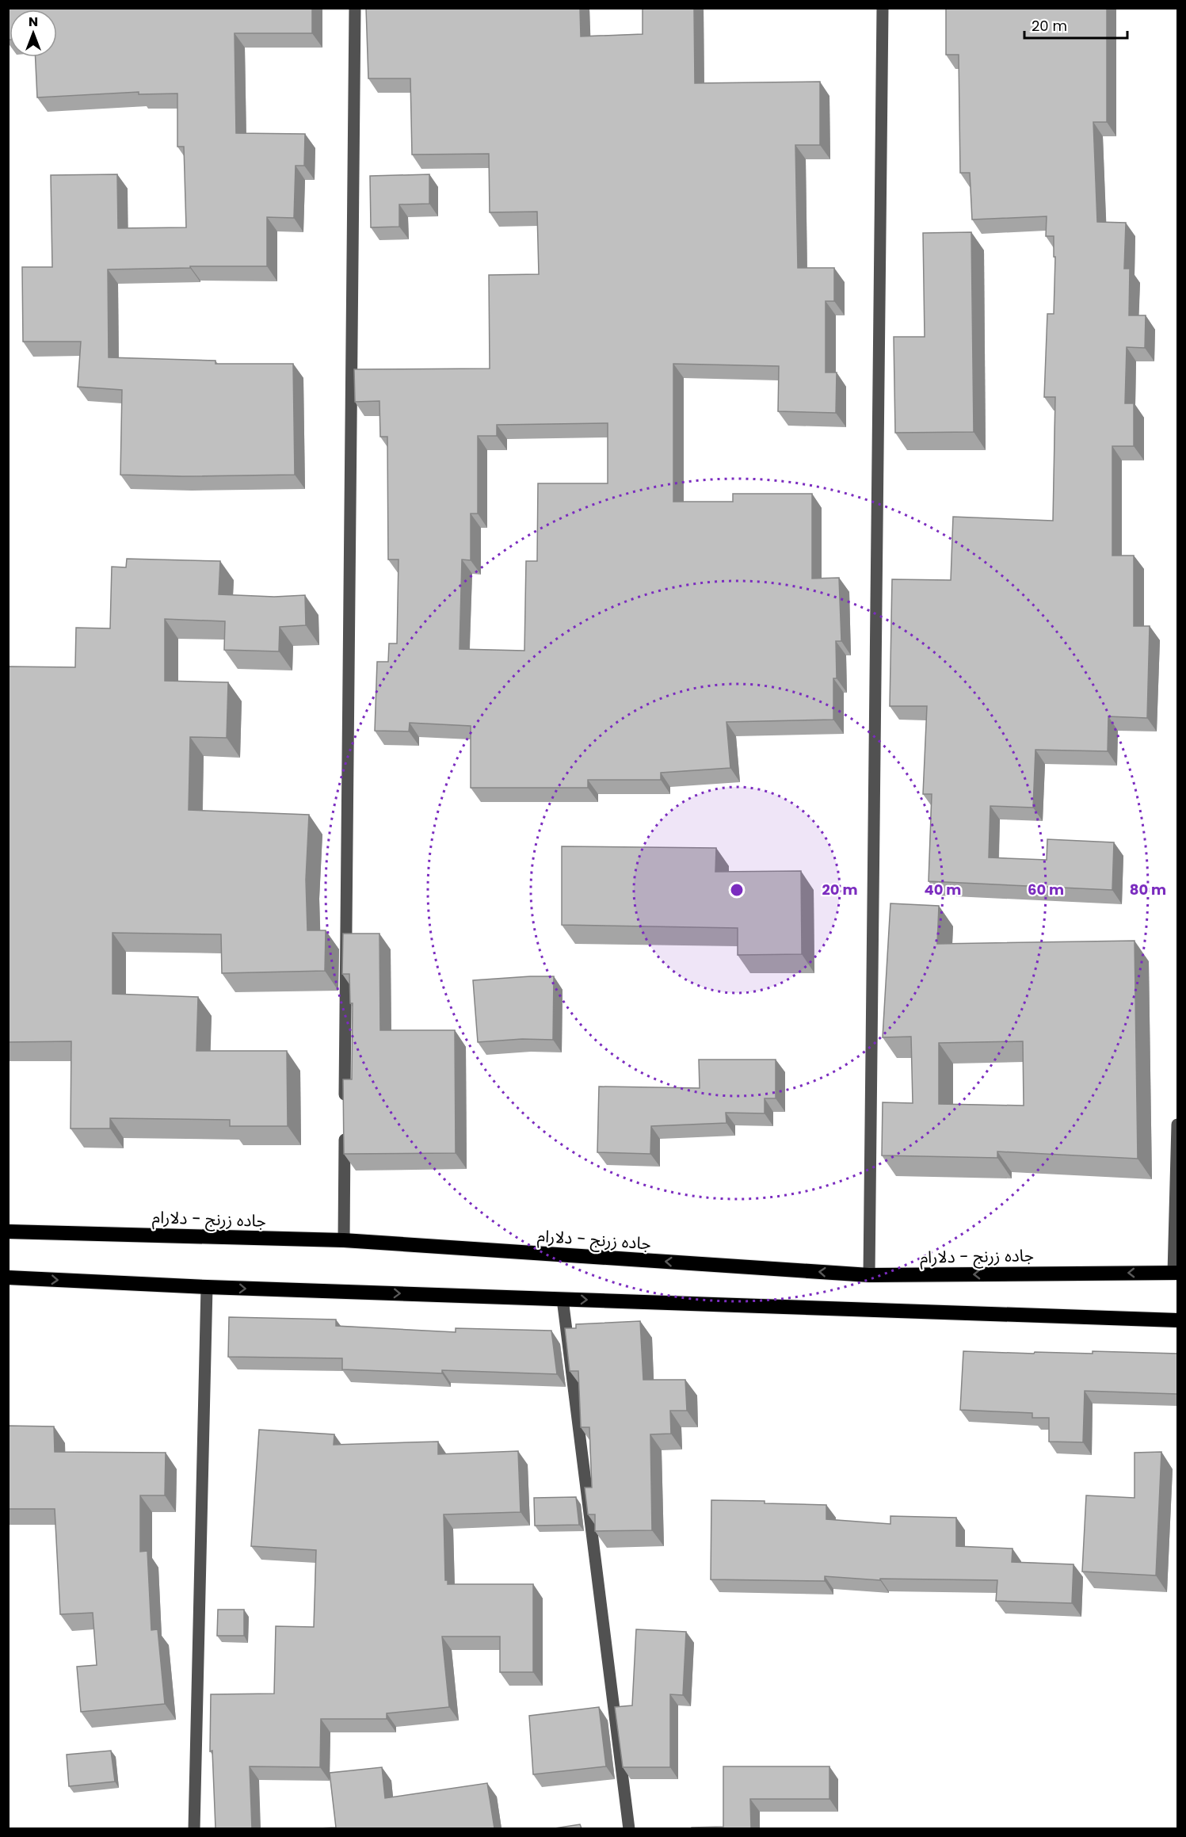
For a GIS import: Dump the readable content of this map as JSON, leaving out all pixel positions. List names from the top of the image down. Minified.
{"streets":{"highway":["جاده زرنج - دلارام"]},"scale_bar":"20 m","north":"top","rings":["20 m","40 m","60 m","80 m"]}
